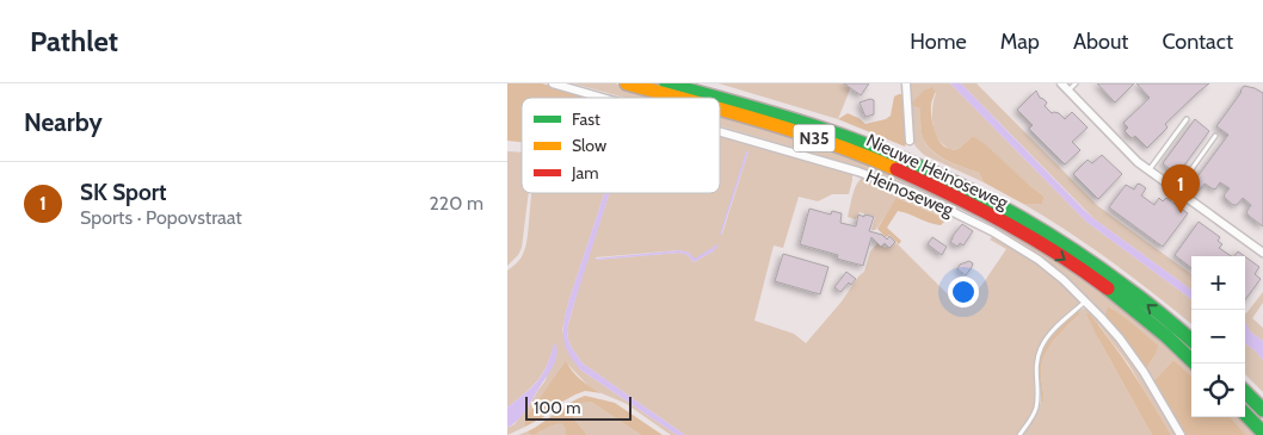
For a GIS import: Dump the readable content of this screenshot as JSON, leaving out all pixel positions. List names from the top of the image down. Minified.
{"streets":{"highway":["N35","Nieuwe Heinoseweg"],"street":["Heinoseweg"]},"legend":["Fast","Slow","Jam"],"scale_bar":"100 m","page":{"header":"Pathlet","nav":["Home","Map","About","Contact"],"heading":"Nearby","list":[{"mark":"1","name":"SK Sport","note":"Sports · Popovstraat","value":"220 m"}],"pins":"1","map_buttons":["+","−"],"scale":"100 m"}}
